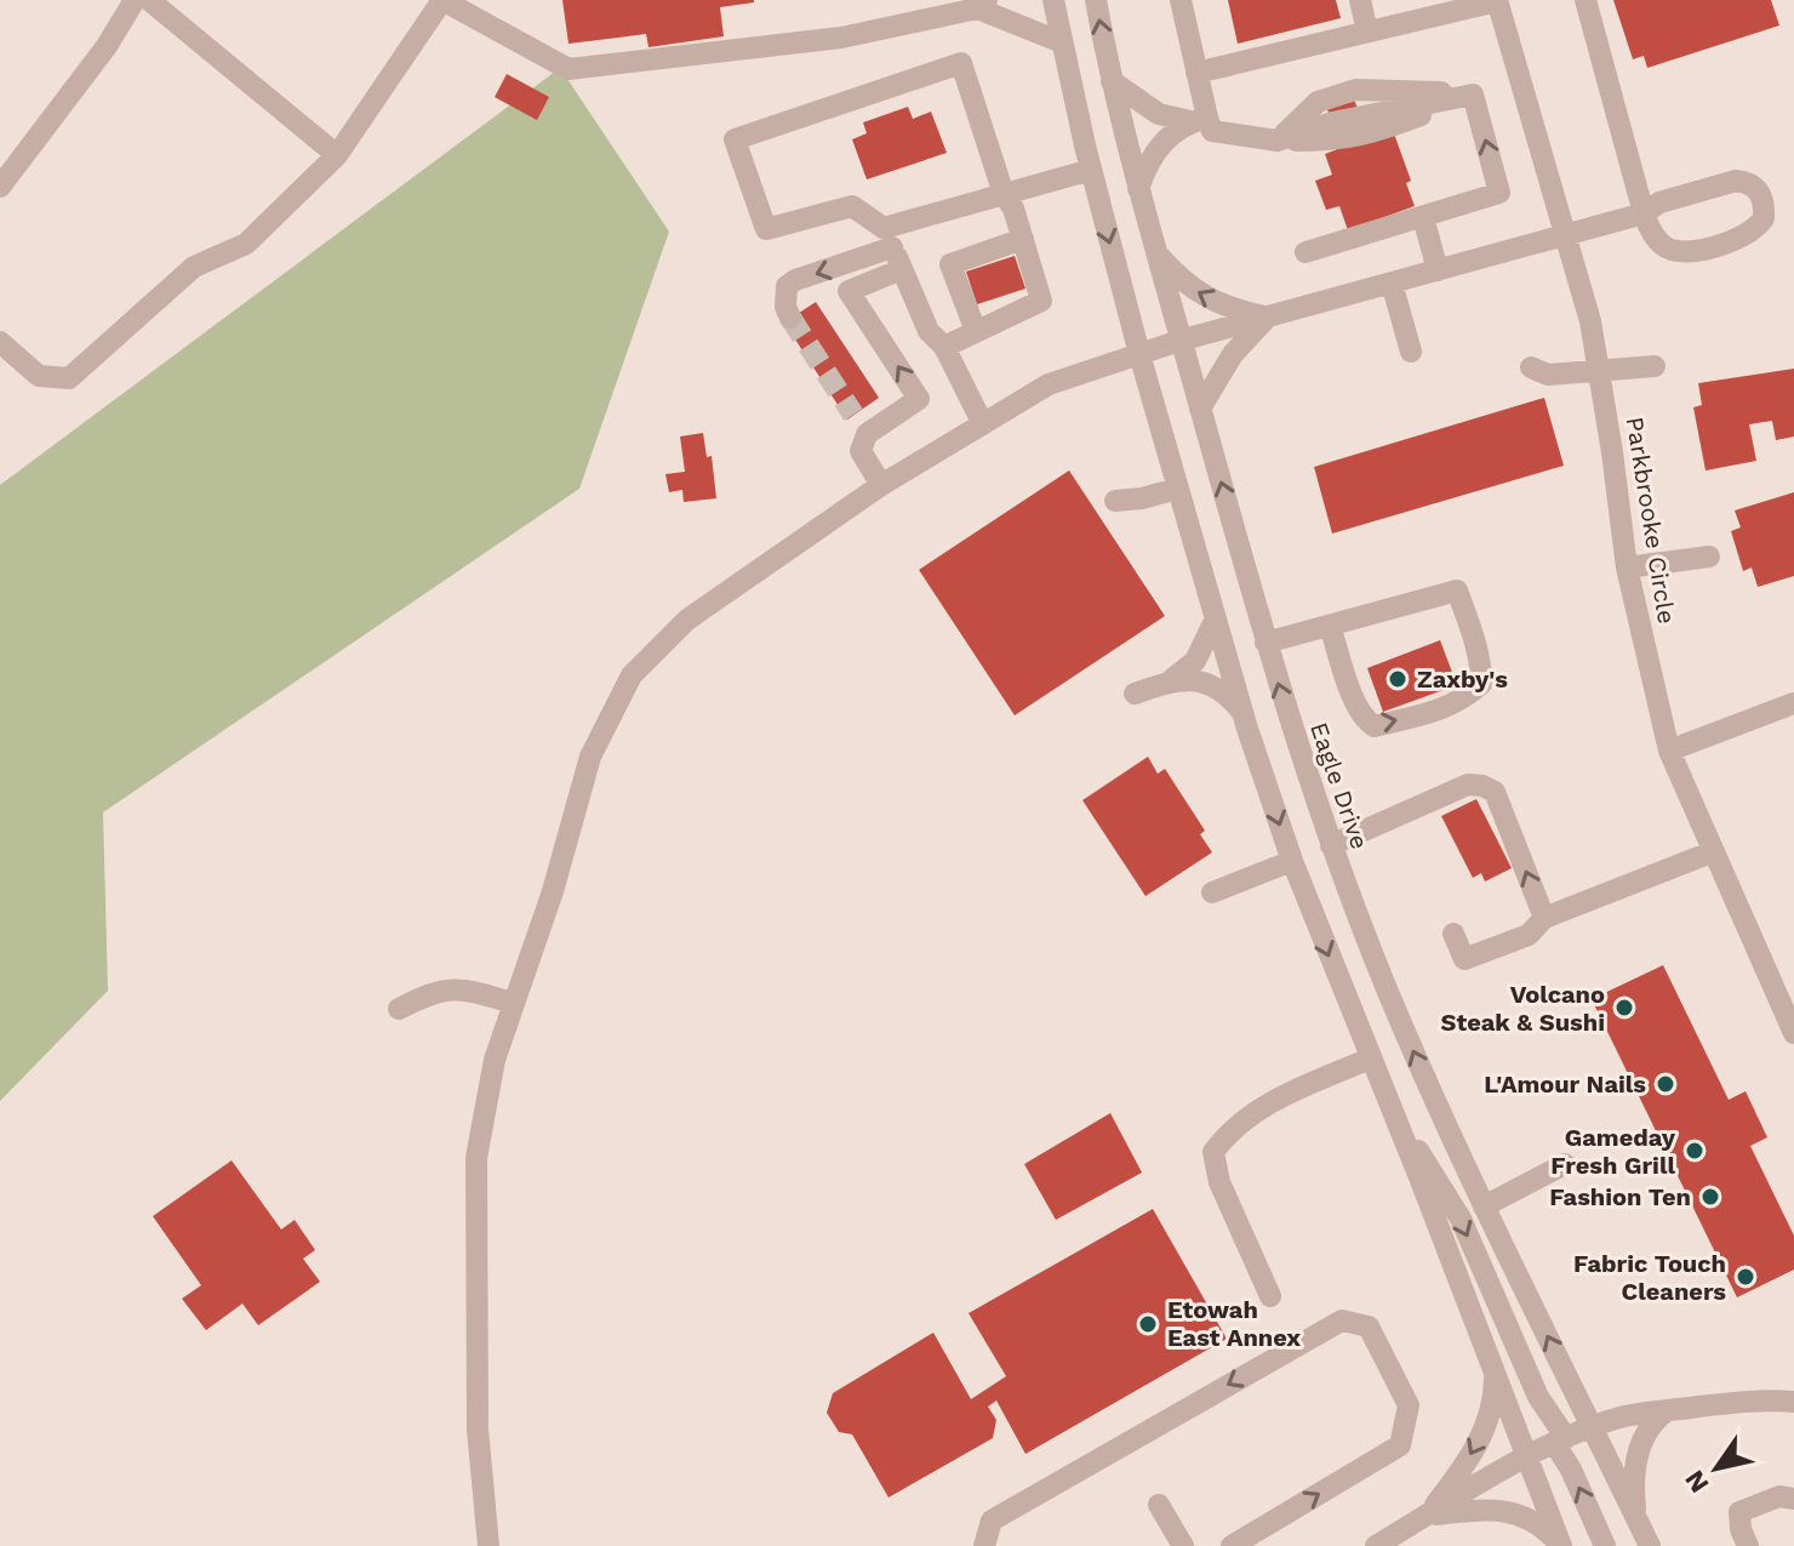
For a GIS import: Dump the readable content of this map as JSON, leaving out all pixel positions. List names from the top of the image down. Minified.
{"streets":{"street":["Parkbrooke Circle","Eagle Drive"]},"places":["Zaxby's","Volcano Steak & Sushi","L'Amour Nails","Gameday Fresh Grill","Fashion Ten","Fabric Touch Cleaners","Etowah East Annex"],"north":"bottom left"}
